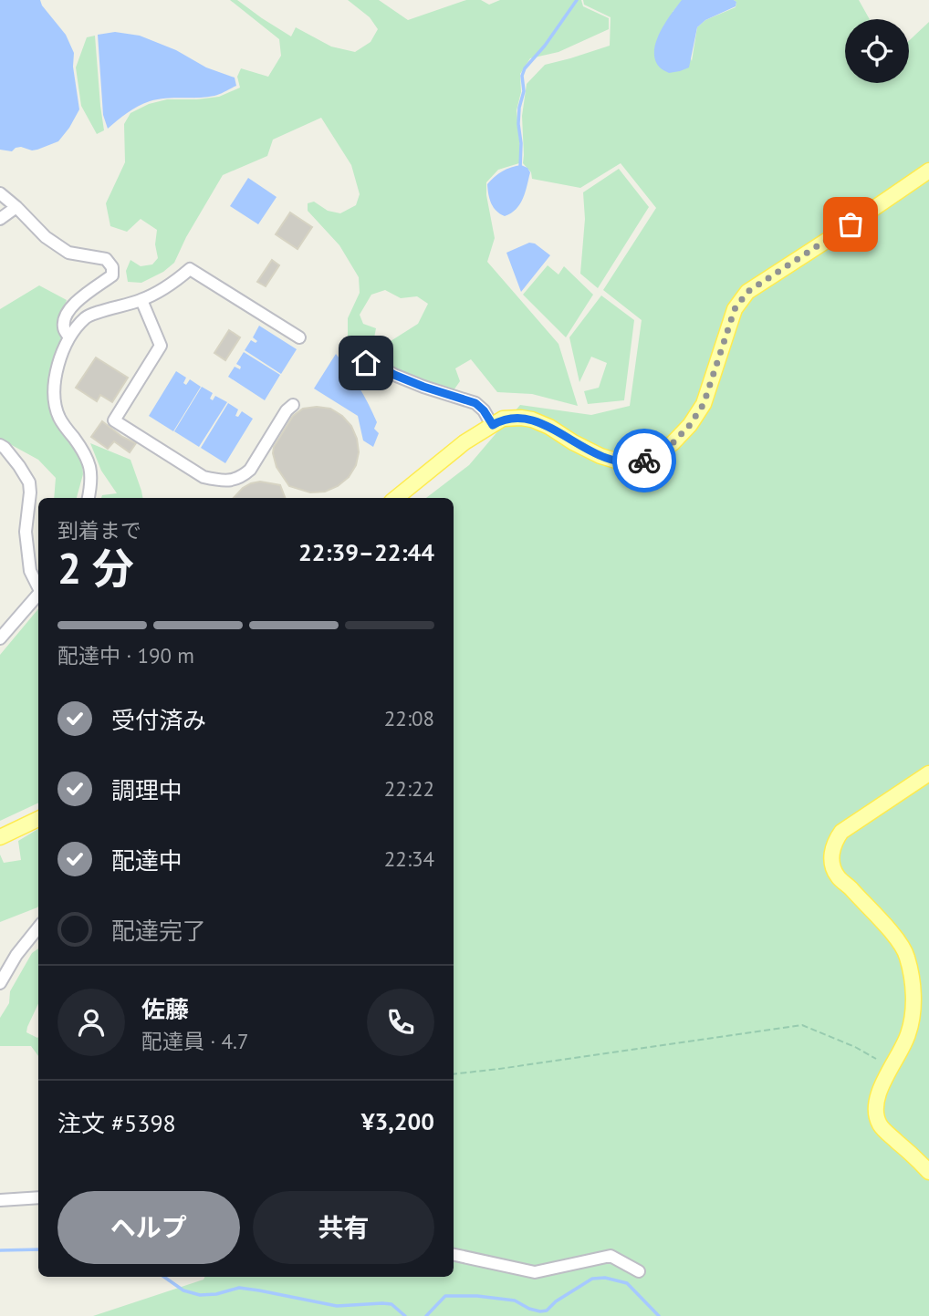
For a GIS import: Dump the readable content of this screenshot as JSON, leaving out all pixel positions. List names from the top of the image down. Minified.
{"page":{"heading":["2 分","到着まで","22:39–22:44"],"panel":["佐藤","配達員 · 4.7","注文 #5398","¥3,200"],"bar":"配達中 · 190 m","list":[["受付済み","22:08"],["調理中","22:22"],["配達中","22:34"],"配達完了"],"buttons":["ヘルプ","共有"]}}
